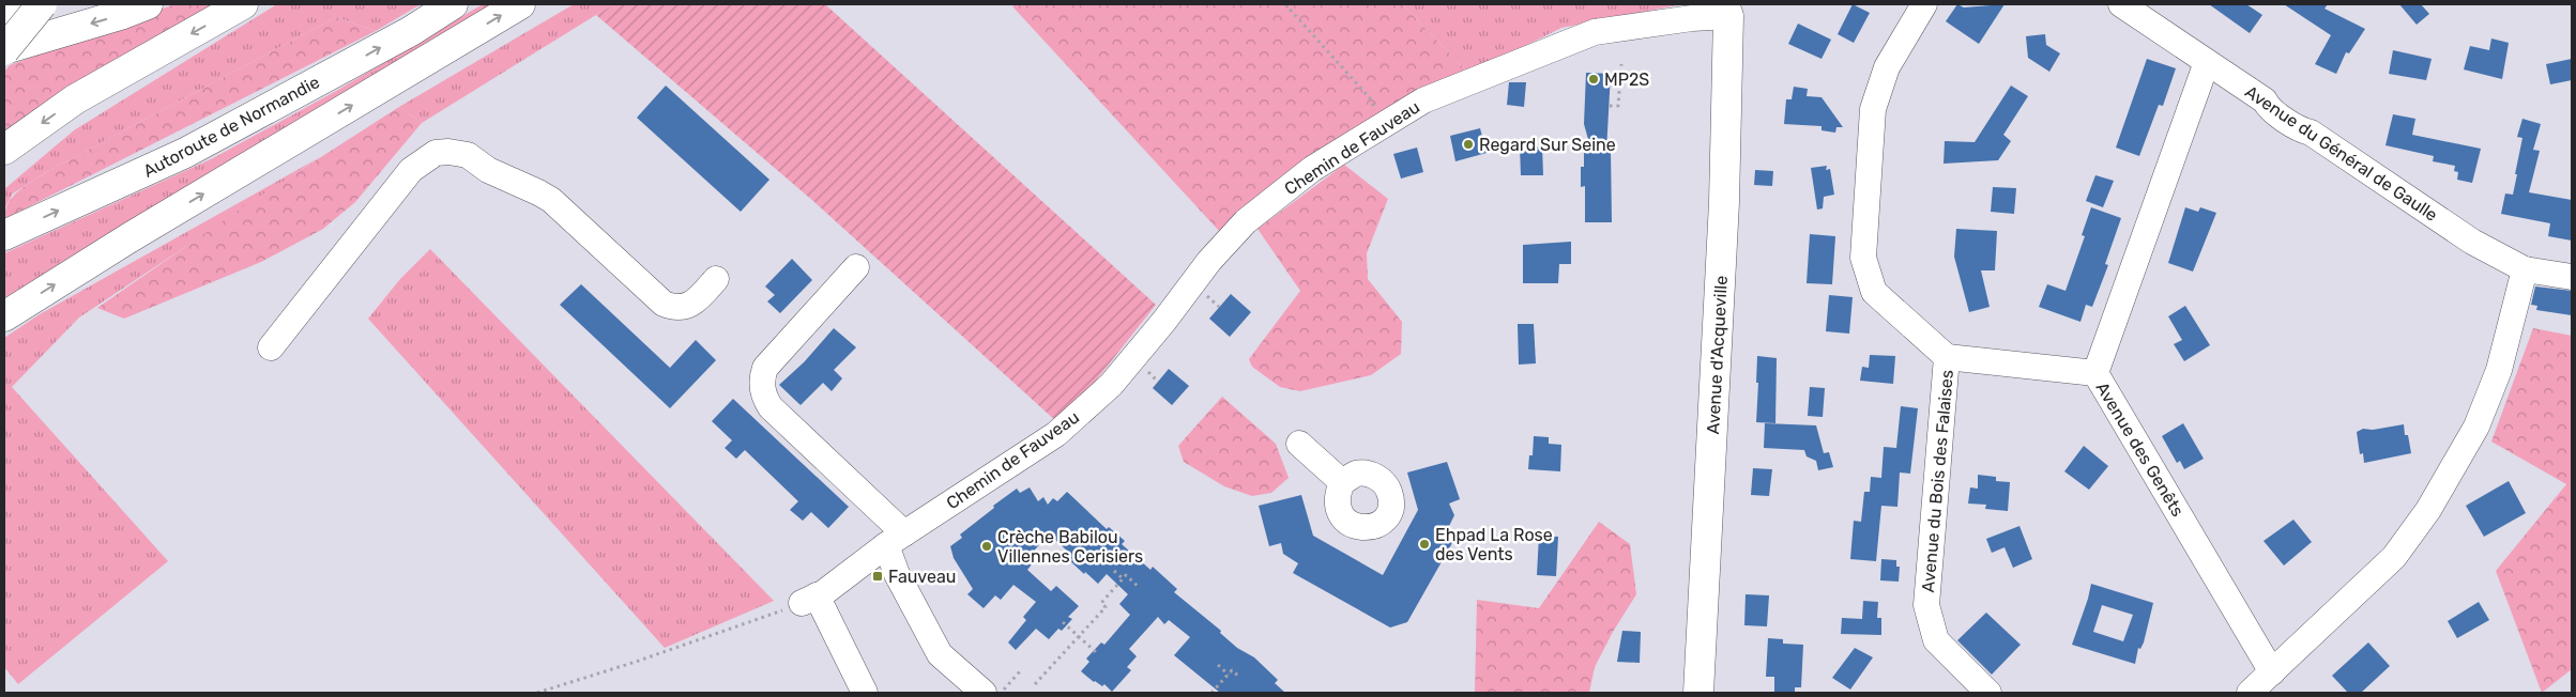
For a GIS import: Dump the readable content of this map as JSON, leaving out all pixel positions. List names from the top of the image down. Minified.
{"streets":{"main road":["Autoroute de Normandie","Avenue d'Acqueville"],"street":["Chemin de Fauveau","Avenue du Général de Gaulle","Avenue des Genêts","Avenue du Bois des Falaises"]},"crossings":[["Chemin de Fauveau","Avenue d'Acqueville"],["Avenue du Général de Gaulle","Avenue des Genêts"]],"places":{"other":["MP2S","Regard Sur Seine","Ehpad La Rose des Vents","Crèche Babilou Villennes Cerisiers"],"transit":["Fauveau"]}}
